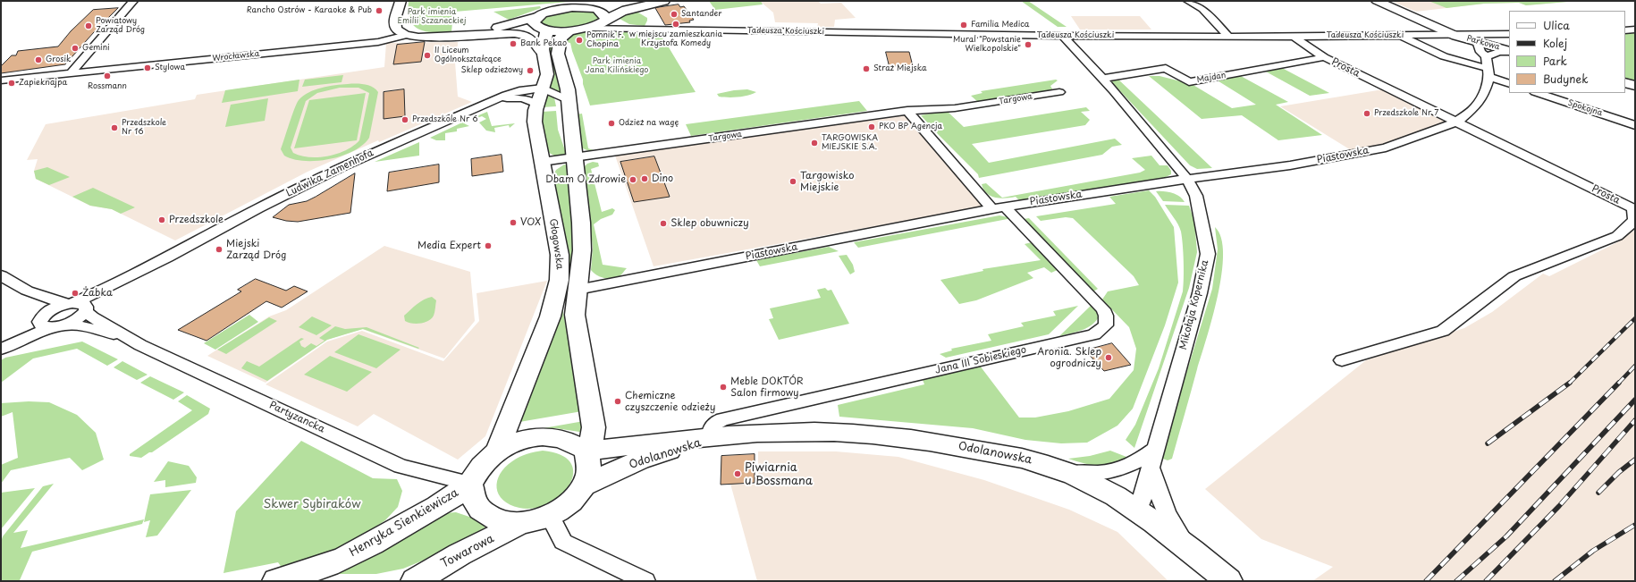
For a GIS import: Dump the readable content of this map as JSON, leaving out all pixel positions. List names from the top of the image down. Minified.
{"streets":{"main road":["Głogowska","Odolanowska","Henryka Sienkiewicza","Towarowa"],"street":["Tadeusza Kościuszki","Parkowa","Wrocławska","Prosta","Majdan","Targowa","Spokojna","Piastowska","Ludwika Zamenhofa","Mikołaja Kopernika","Jana III Sobieskiego","Partyzancka"]},"crossings":[["Tadeusza Kościuszki","Parkowa"],["Tadeusza Kościuszki","Prosta"],["Tadeusza Kościuszki","Mikołaja Kopernika"],["Wrocławska","Głogowska"],["Prosta","Majdan"],["Prosta","Piastowska"],["Majdan","Mikołaja Kopernika"],["Targowa","Głogowska"],["Piastowska","Mikołaja Kopernika"],["Piastowska","Jana III Sobieskiego"],["Ludwika Zamenhofa","Głogowska"],["Ludwika Zamenhofa","Partyzancka"],["Głogowska","Partyzancka"],["Głogowska","Odolanowska"],["Głogowska","Henryka Sienkiewicza"],["Głogowska","Towarowa"],["Mikołaja Kopernika","Odolanowska"],["Jana III Sobieskiego","Odolanowska"],["Partyzancka","Odolanowska"],["Partyzancka","Henryka Sienkiewicza"],["Partyzancka","Towarowa"],["Odolanowska","Henryka Sienkiewicza"],["Odolanowska","Towarowa"],["Henryka Sienkiewicza","Towarowa"]],"parks":["Park imienia Emilii Sczaneckiej","Park imienia Jana Kilińskiego","Skwer Sybiraków"],"places":["Rancho Ostrów - Karaoke & Pub","Santander","w miejscu zamieszkania Krzystofa Komedy","Familia Medica","Powiatowy Zarząd Dróg","Pomnik F. Chopina","Bank Pekao","Mural \"Powstanie Wielkopolskie\"","Gemini","II Liceum Ogólnokształcące","Grosik","Stylowa","Straż Miejska","Sklep odzieżowy","Rossmann","Zapieknajpa","Przedszkole Nr 7","Przedszkole Nr 6","Odzież na wagę","PKO BP Agencja","Przedszkole Nr 16","TARGOWISKA MIEJSKIE S.A.","Dino","Dbam O Zdrowie","Targowisko Miejskie","Przedszkole","VOX","Sklep obuwniczy","Media Expert","Miejski Zarząd Dróg","Żabka","Aronia. Sklep ogrodniczy","Meble DOKTÓR Salon firmowy","Chemiczne czyszczenie odzieży","Piwiarnia u Bossmana"],"legend":["Ulica","Kolej","Park","Budynek"]}
